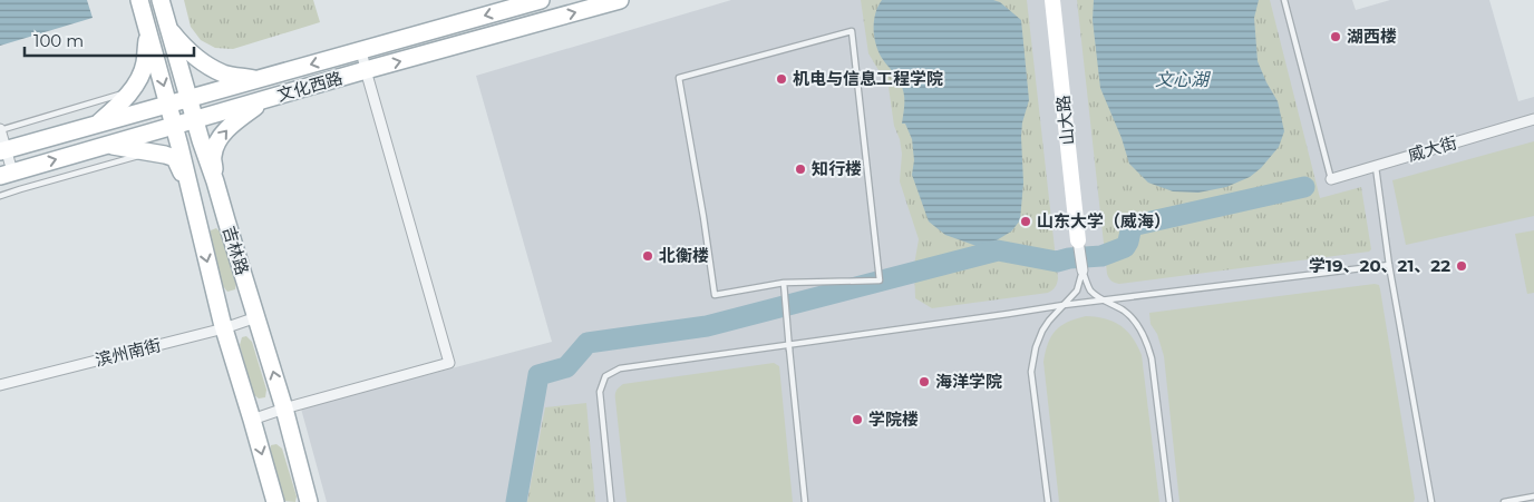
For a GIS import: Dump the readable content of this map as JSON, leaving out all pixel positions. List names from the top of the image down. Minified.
{"streets":{"main road":["文化西路","山大路","吉林路"],"street":["威大街","滨州南街"]},"crossings":[["文化西路","吉林路"],["吉林路","滨州南街"]],"water":["文心湖"],"places":["湖西楼","机电与信息工程学院","知行楼","山东大学（威海）","北衡楼","学19、20、21、22","海洋学院","学院楼"],"scale_bar":"100 m"}
